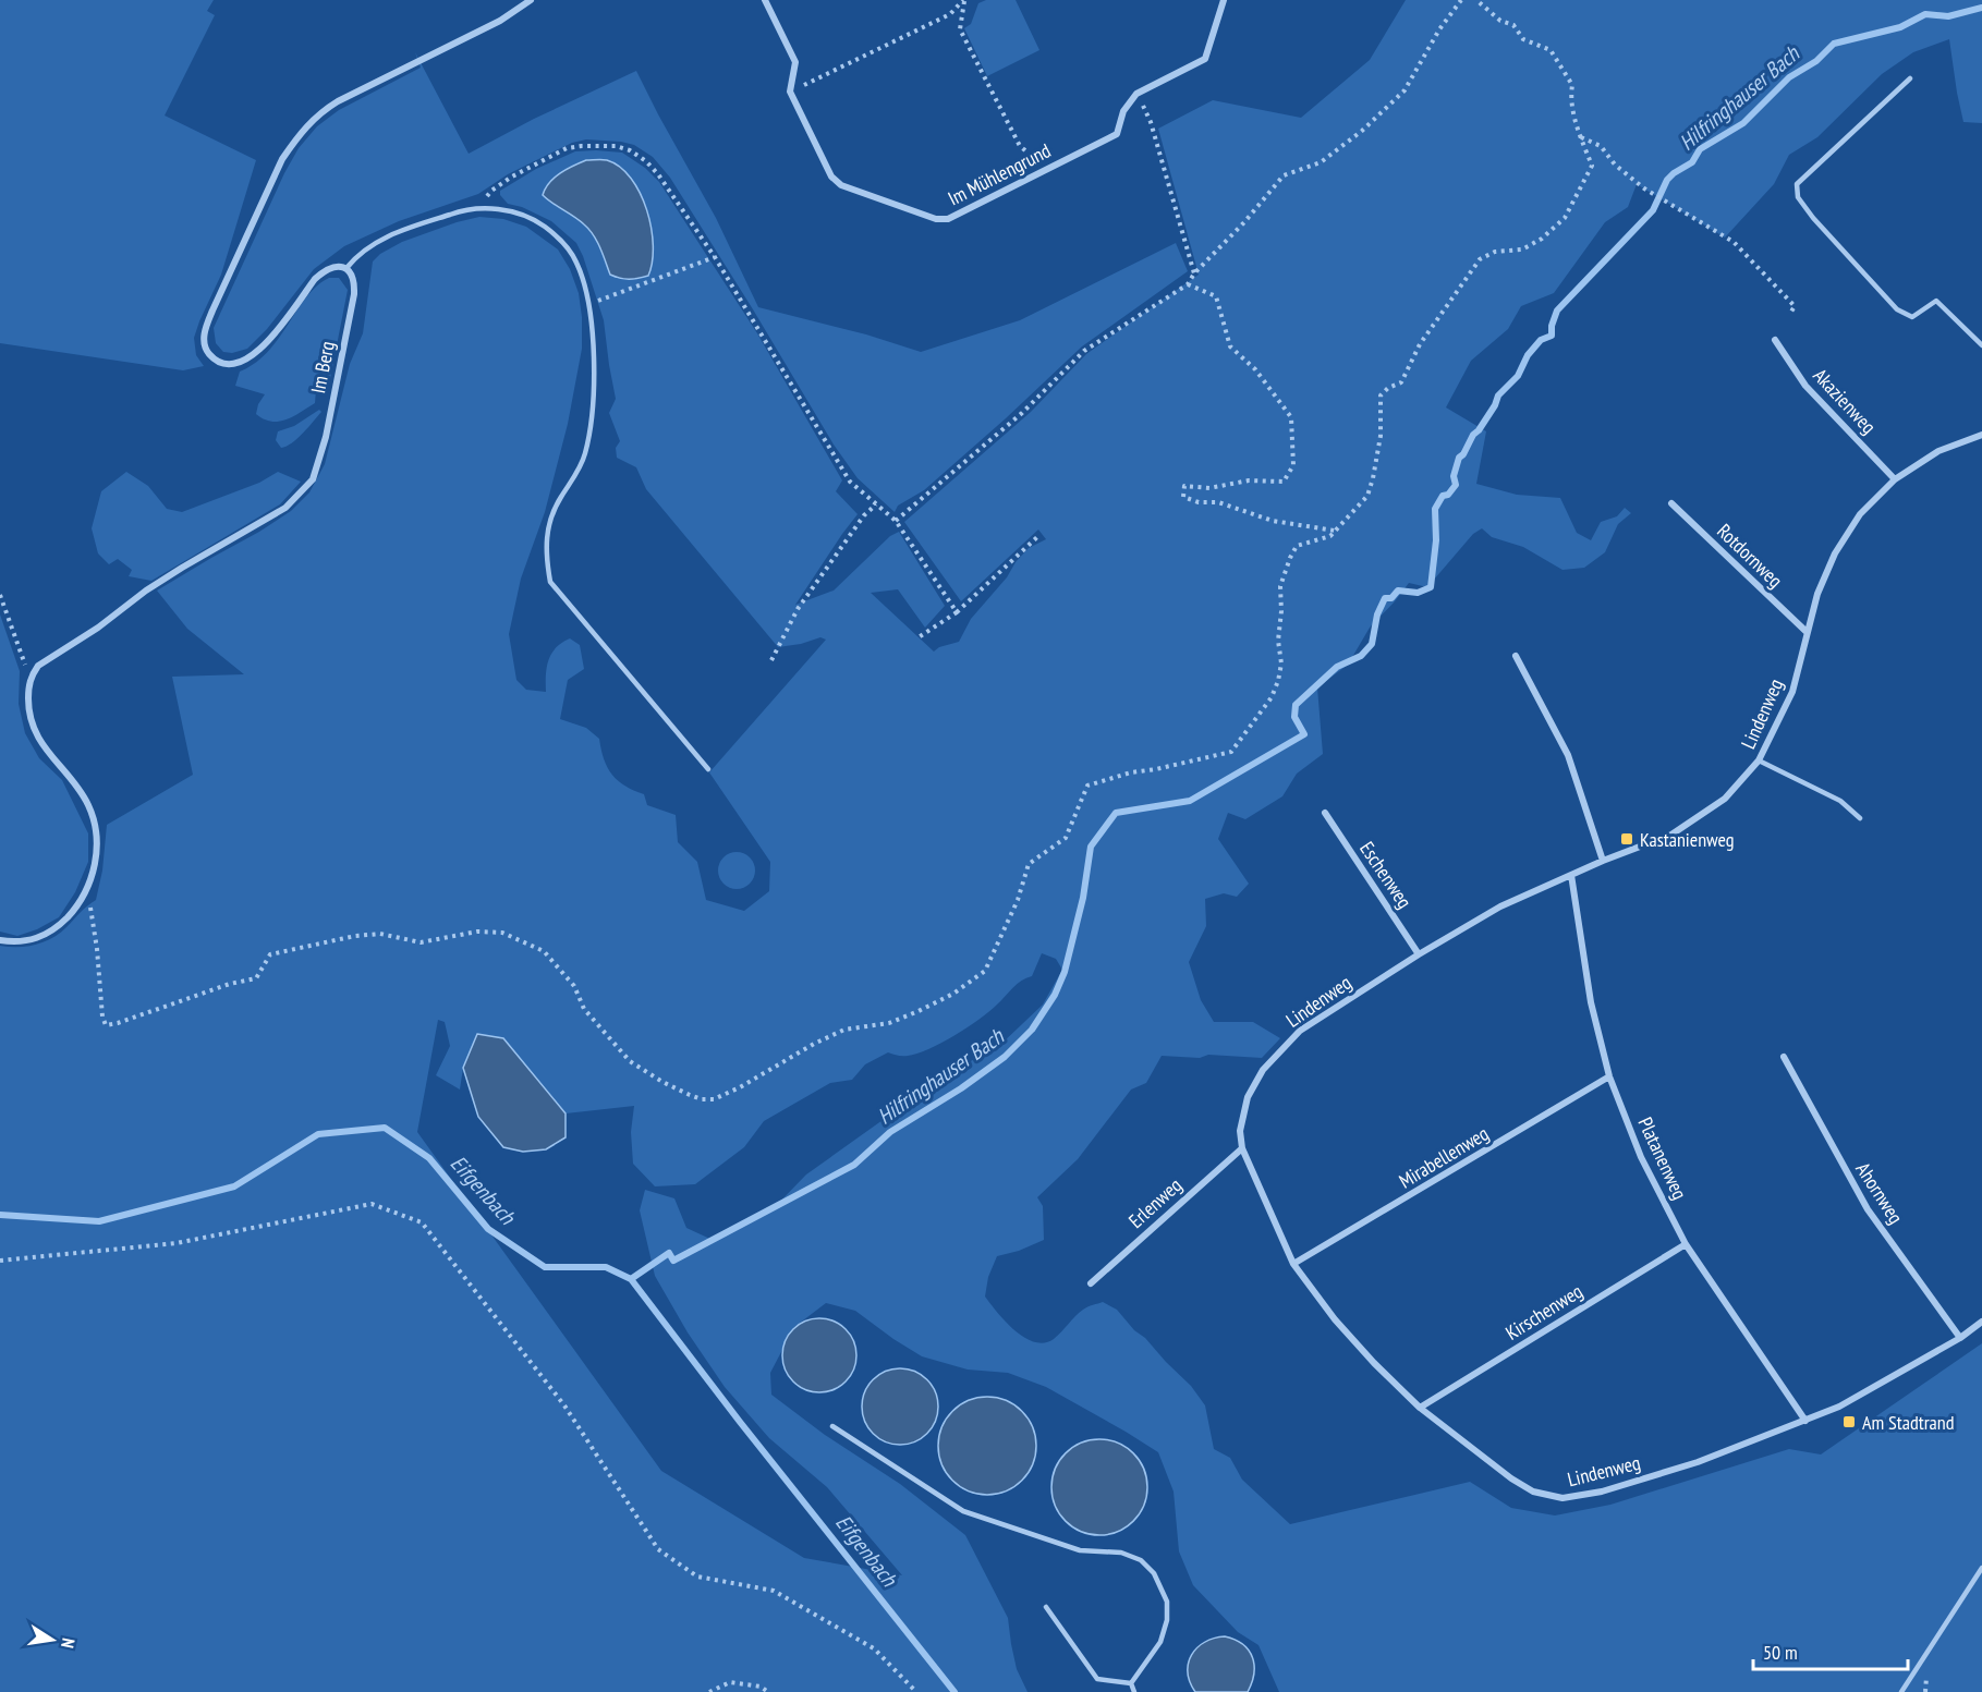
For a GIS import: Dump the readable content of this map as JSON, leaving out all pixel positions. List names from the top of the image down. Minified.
{"streets":{"street":["Im Mühlengrund","Im Berg","Akazienweg","Rotdornweg","Lindenweg","Eschenweg","Mirabellenweg","Platanenweg","Ahornweg","Erlenweg","Kirschenweg"]},"crossings":[["Akazienweg","Lindenweg"],["Rotdornweg","Lindenweg"],["Lindenweg","Eschenweg"],["Lindenweg","Mirabellenweg"],["Lindenweg","Platanenweg"],["Lindenweg","Ahornweg"],["Lindenweg","Erlenweg"],["Lindenweg","Kirschenweg"],["Mirabellenweg","Platanenweg"],["Platanenweg","Kirschenweg"]],"water":["Hilfringhauser Bach","Eifgenbach"],"places":{"transit":["Kastanienweg","Am Stadtrand"]},"scale_bar":"50 m","north":"right"}
